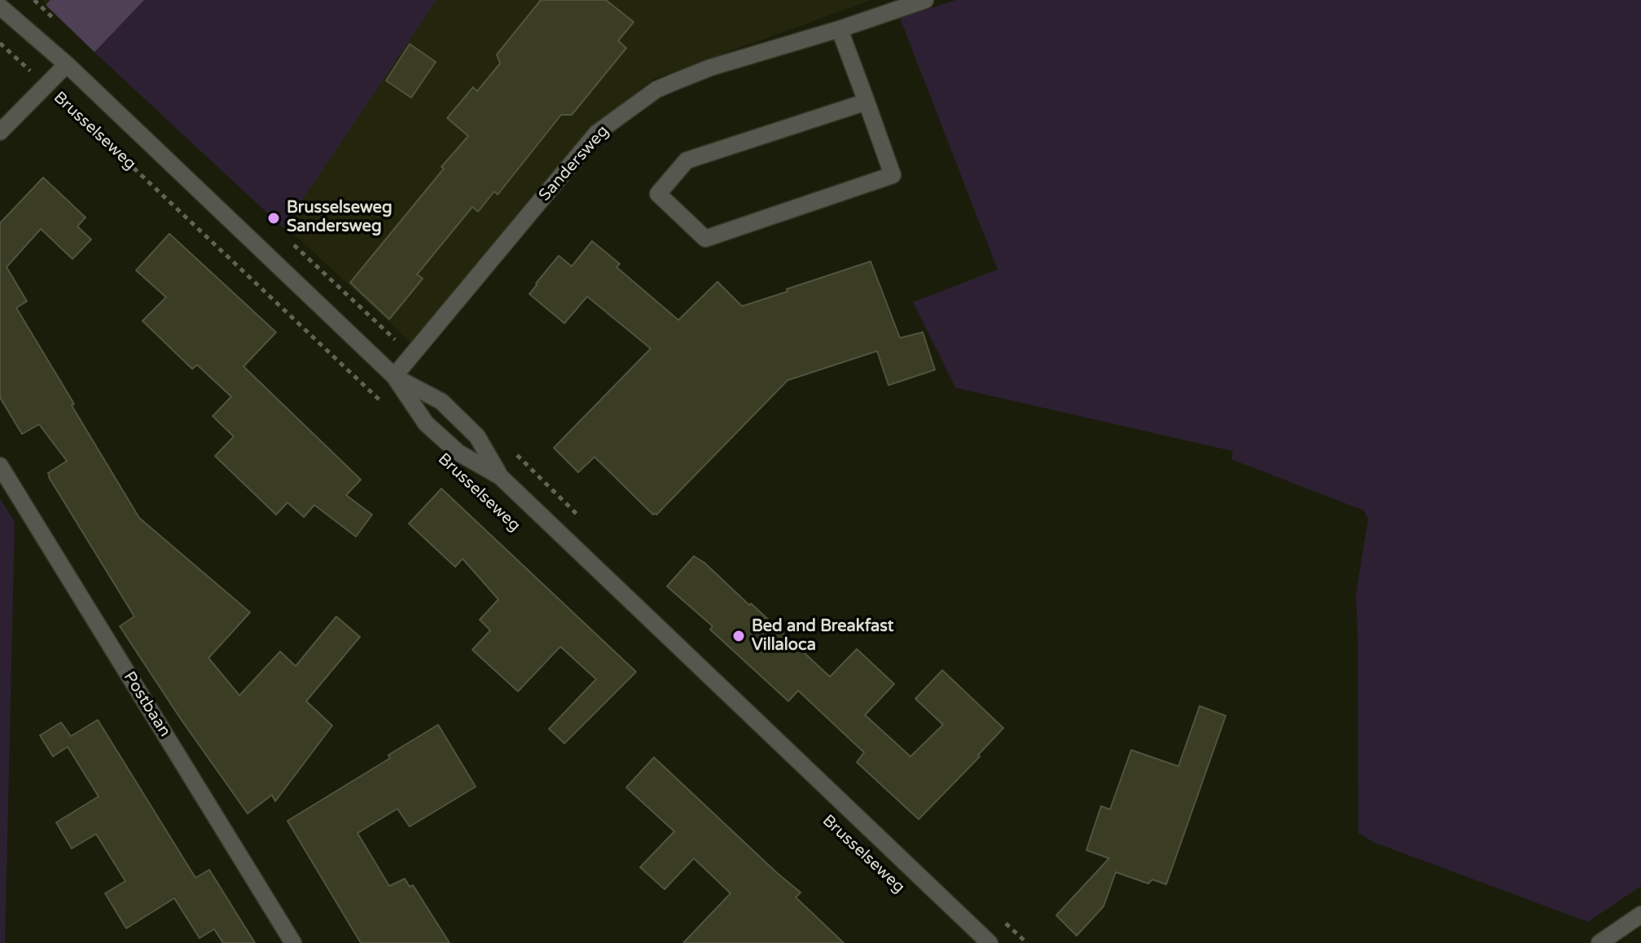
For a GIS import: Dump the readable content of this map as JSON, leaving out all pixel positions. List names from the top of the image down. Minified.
{"streets":{"street":["Brusselseweg","Sandersweg","Postbaan"]},"crossings":[["Brusselseweg","Sandersweg"]],"places":["Brusselseweg Sandersweg","Bed and Breakfast Villaloca"]}
